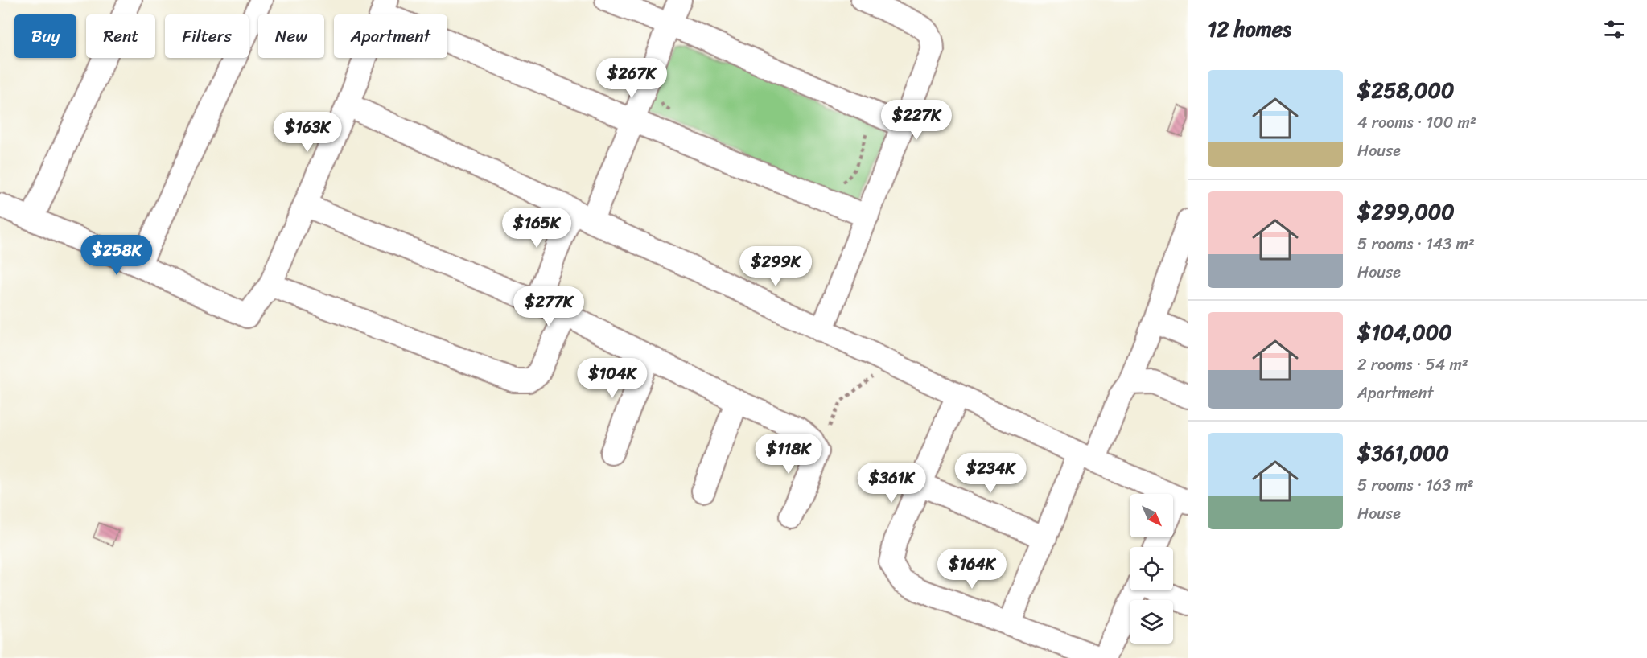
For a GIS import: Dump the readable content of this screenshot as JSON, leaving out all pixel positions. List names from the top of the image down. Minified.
{"north":"bottom right","page":{"heading":"12 homes","chip":["Buy","Rent","Filters","New","Apartment"],"price":["$267K","$227K","$163K","$165K","$258K","$299K","$277K","$104K","$118K","$234K","$361K","$164K"],"list":[{"name":"$258,000","note":"4 rooms · 100 m² · House"},{"name":"$299,000","note":"5 rooms · 143 m² · House"},{"name":"$104,000","note":"2 rooms · 54 m² · Apartment"},{"name":"$361,000","note":"5 rooms · 163 m² · House"}]}}
